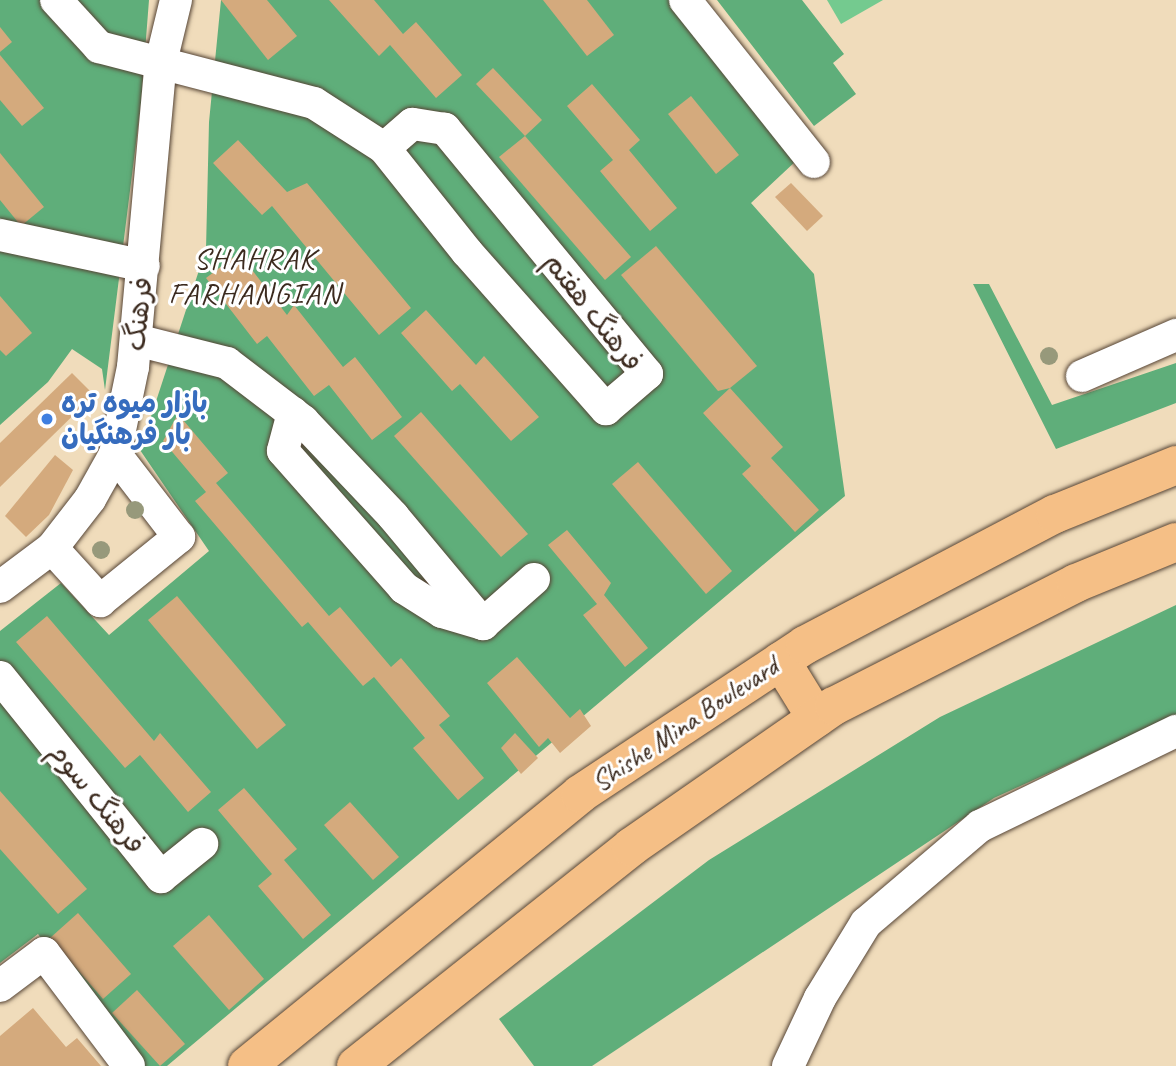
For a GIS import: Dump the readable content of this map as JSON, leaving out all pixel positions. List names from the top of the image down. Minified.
{"streets":{"main road":["Shishe Mina Boulevard"],"street":["فرهنگ هفتم","فرهنگ","فرهنگ سوم"]},"crossings":[["فرهنگ هفتم","فرهنگ"]],"districts":["SHAHRAK FARHANGIAN"],"places":["بازار میوه تره بار فرهنگیان"]}
